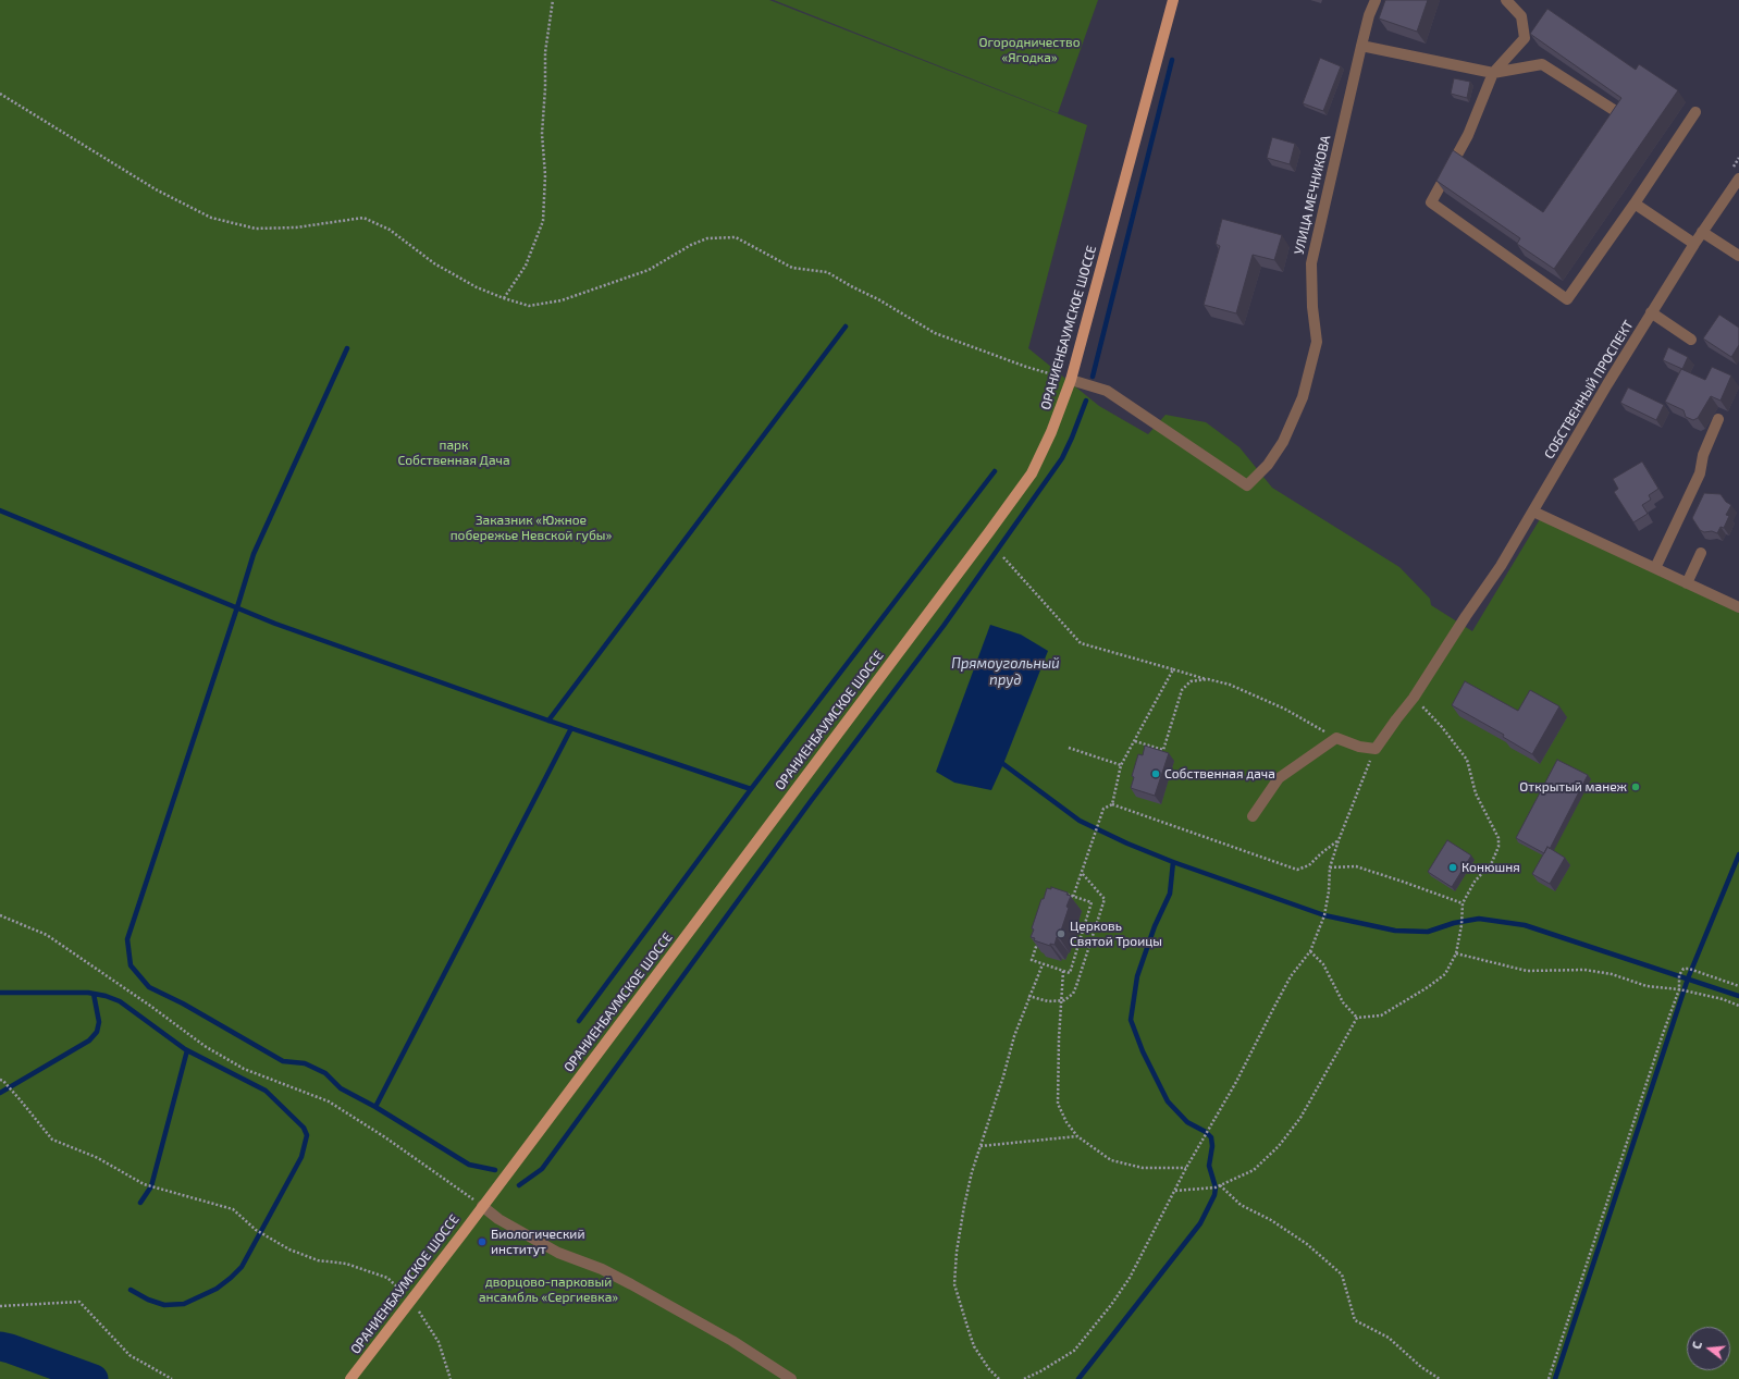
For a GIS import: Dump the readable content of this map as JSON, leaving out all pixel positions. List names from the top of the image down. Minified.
{"streets":{"main road":["ОРАНИЕНБАУМСКОЕ ШОССЕ"],"street":["УЛИЦА МЕЧНИКОВА","СОБСТВЕННЫЙ ПРОСПЕКТ"]},"crossings":[["УЛИЦА МЕЧНИКОВА","ОРАНИЕНБАУМСКОЕ ШОССЕ"]],"water":["Прямоугольный пруд"],"parks":["Огородничество «Ягодка»","парк Собственная Дача","Заказник «Южное побережье Невской губы»","дворцово-парковый ансамбль «Сергиевка»"],"places":["Собственная дача","Открытый манеж","Конюшня","Церковь Святой Троицы","Биологический институт"],"north":"left"}
